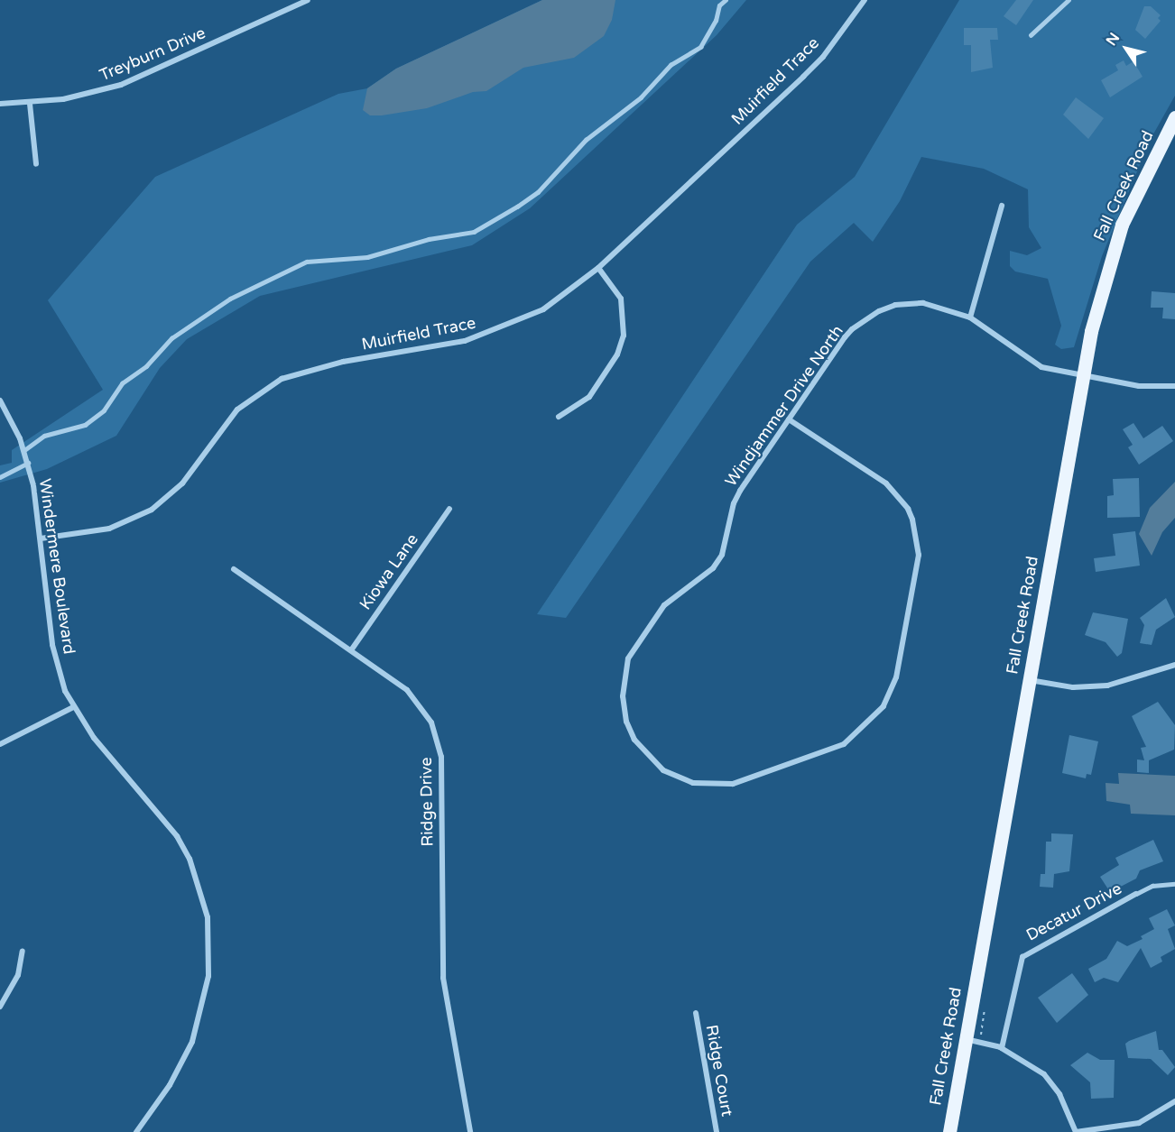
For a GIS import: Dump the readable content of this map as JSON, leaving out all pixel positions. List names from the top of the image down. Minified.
{"streets":{"main road":["Fall Creek Road"],"street":["Treyburn Drive","Muirfield Trace","Windjammer Drive North","Windermere Boulevard","Kiowa Lane","Ridge Drive","Decatur Drive","Ridge Court"]},"crossings":[["Muirfield Trace","Windermere Boulevard"],["Fall Creek Road","Windjammer Drive North"],["Kiowa Lane","Ridge Drive"]],"north":"top left"}
